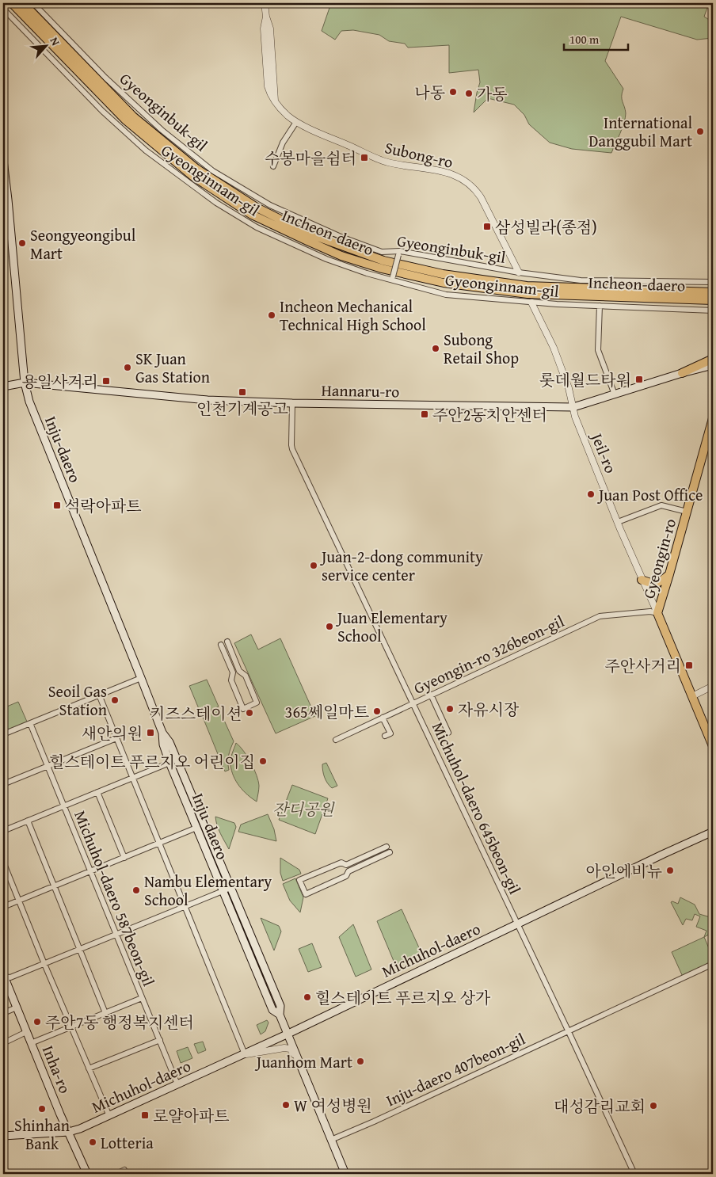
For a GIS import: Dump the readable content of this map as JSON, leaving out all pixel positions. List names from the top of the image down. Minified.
{"streets":{"main road":["Incheon-daero","Hannaru-ro","Inju-daero","Gyeongin-ro","Michuhol-daero","Inha-ro"],"street":["Gyeonginbuk-gil","Subong-ro","Gyeonginnam-gil","Jeil-ro","Gyeongin-ro 326beon-gil","Michuhol-daero 645beon-gil","Michuhol-daero 587beon-gil","Inju-daero 407beon-gil"]},"crossings":[["Gyeonginbuk-gil","Subong-ro"],["Gyeonginnam-gil","Jeil-ro"],["Hannaru-ro","Inju-daero"],["Hannaru-ro","Jeil-ro"],["Hannaru-ro","Michuhol-daero 645beon-gil"],["Inju-daero","Michuhol-daero"],["Inju-daero","Inju-daero 407beon-gil"],["Jeil-ro","Gyeongin-ro"],["Jeil-ro","Gyeongin-ro 326beon-gil"],["Gyeongin-ro","Gyeongin-ro 326beon-gil"],["Gyeongin-ro 326beon-gil","Michuhol-daero 645beon-gil"],["Michuhol-daero 645beon-gil","Michuhol-daero"],["Michuhol-daero 645beon-gil","Inju-daero 407beon-gil"],["Michuhol-daero 587beon-gil","Michuhol-daero"],["Michuhol-daero","Inha-ro"]],"parks":["잔디공원"],"places":{"other":["나동","가동","International Danggubil Mart","Seongyeongibul Mart","Incheon Mechanical Technical High School","Subong Retail Shop","SK Juan Gas Station","Juan Post Office","Juan-2-dong community service center","Juan Elementary School","Seoil Gas Station","자유시장","365쎄일마트","키즈스테이션","힐스테이트 푸르지오 어린이집","아인에비뉴","Nambu Elementary School","힐스테이트 푸르지오 상가","주안7동 행정복지센터","Juanhom Mart","W 여성병원","대성감리교회","Shinhan Bank","Lotteria"],"transit":["수봉마을쉼터","삼성빌라(종점)","롯데월드타워","용일사거리","인천기계공고","주안2동치안센터","석락아파트","주안사거리","새안의원","로얄아파트"]},"scale_bar":"100 m","north":"top right"}
